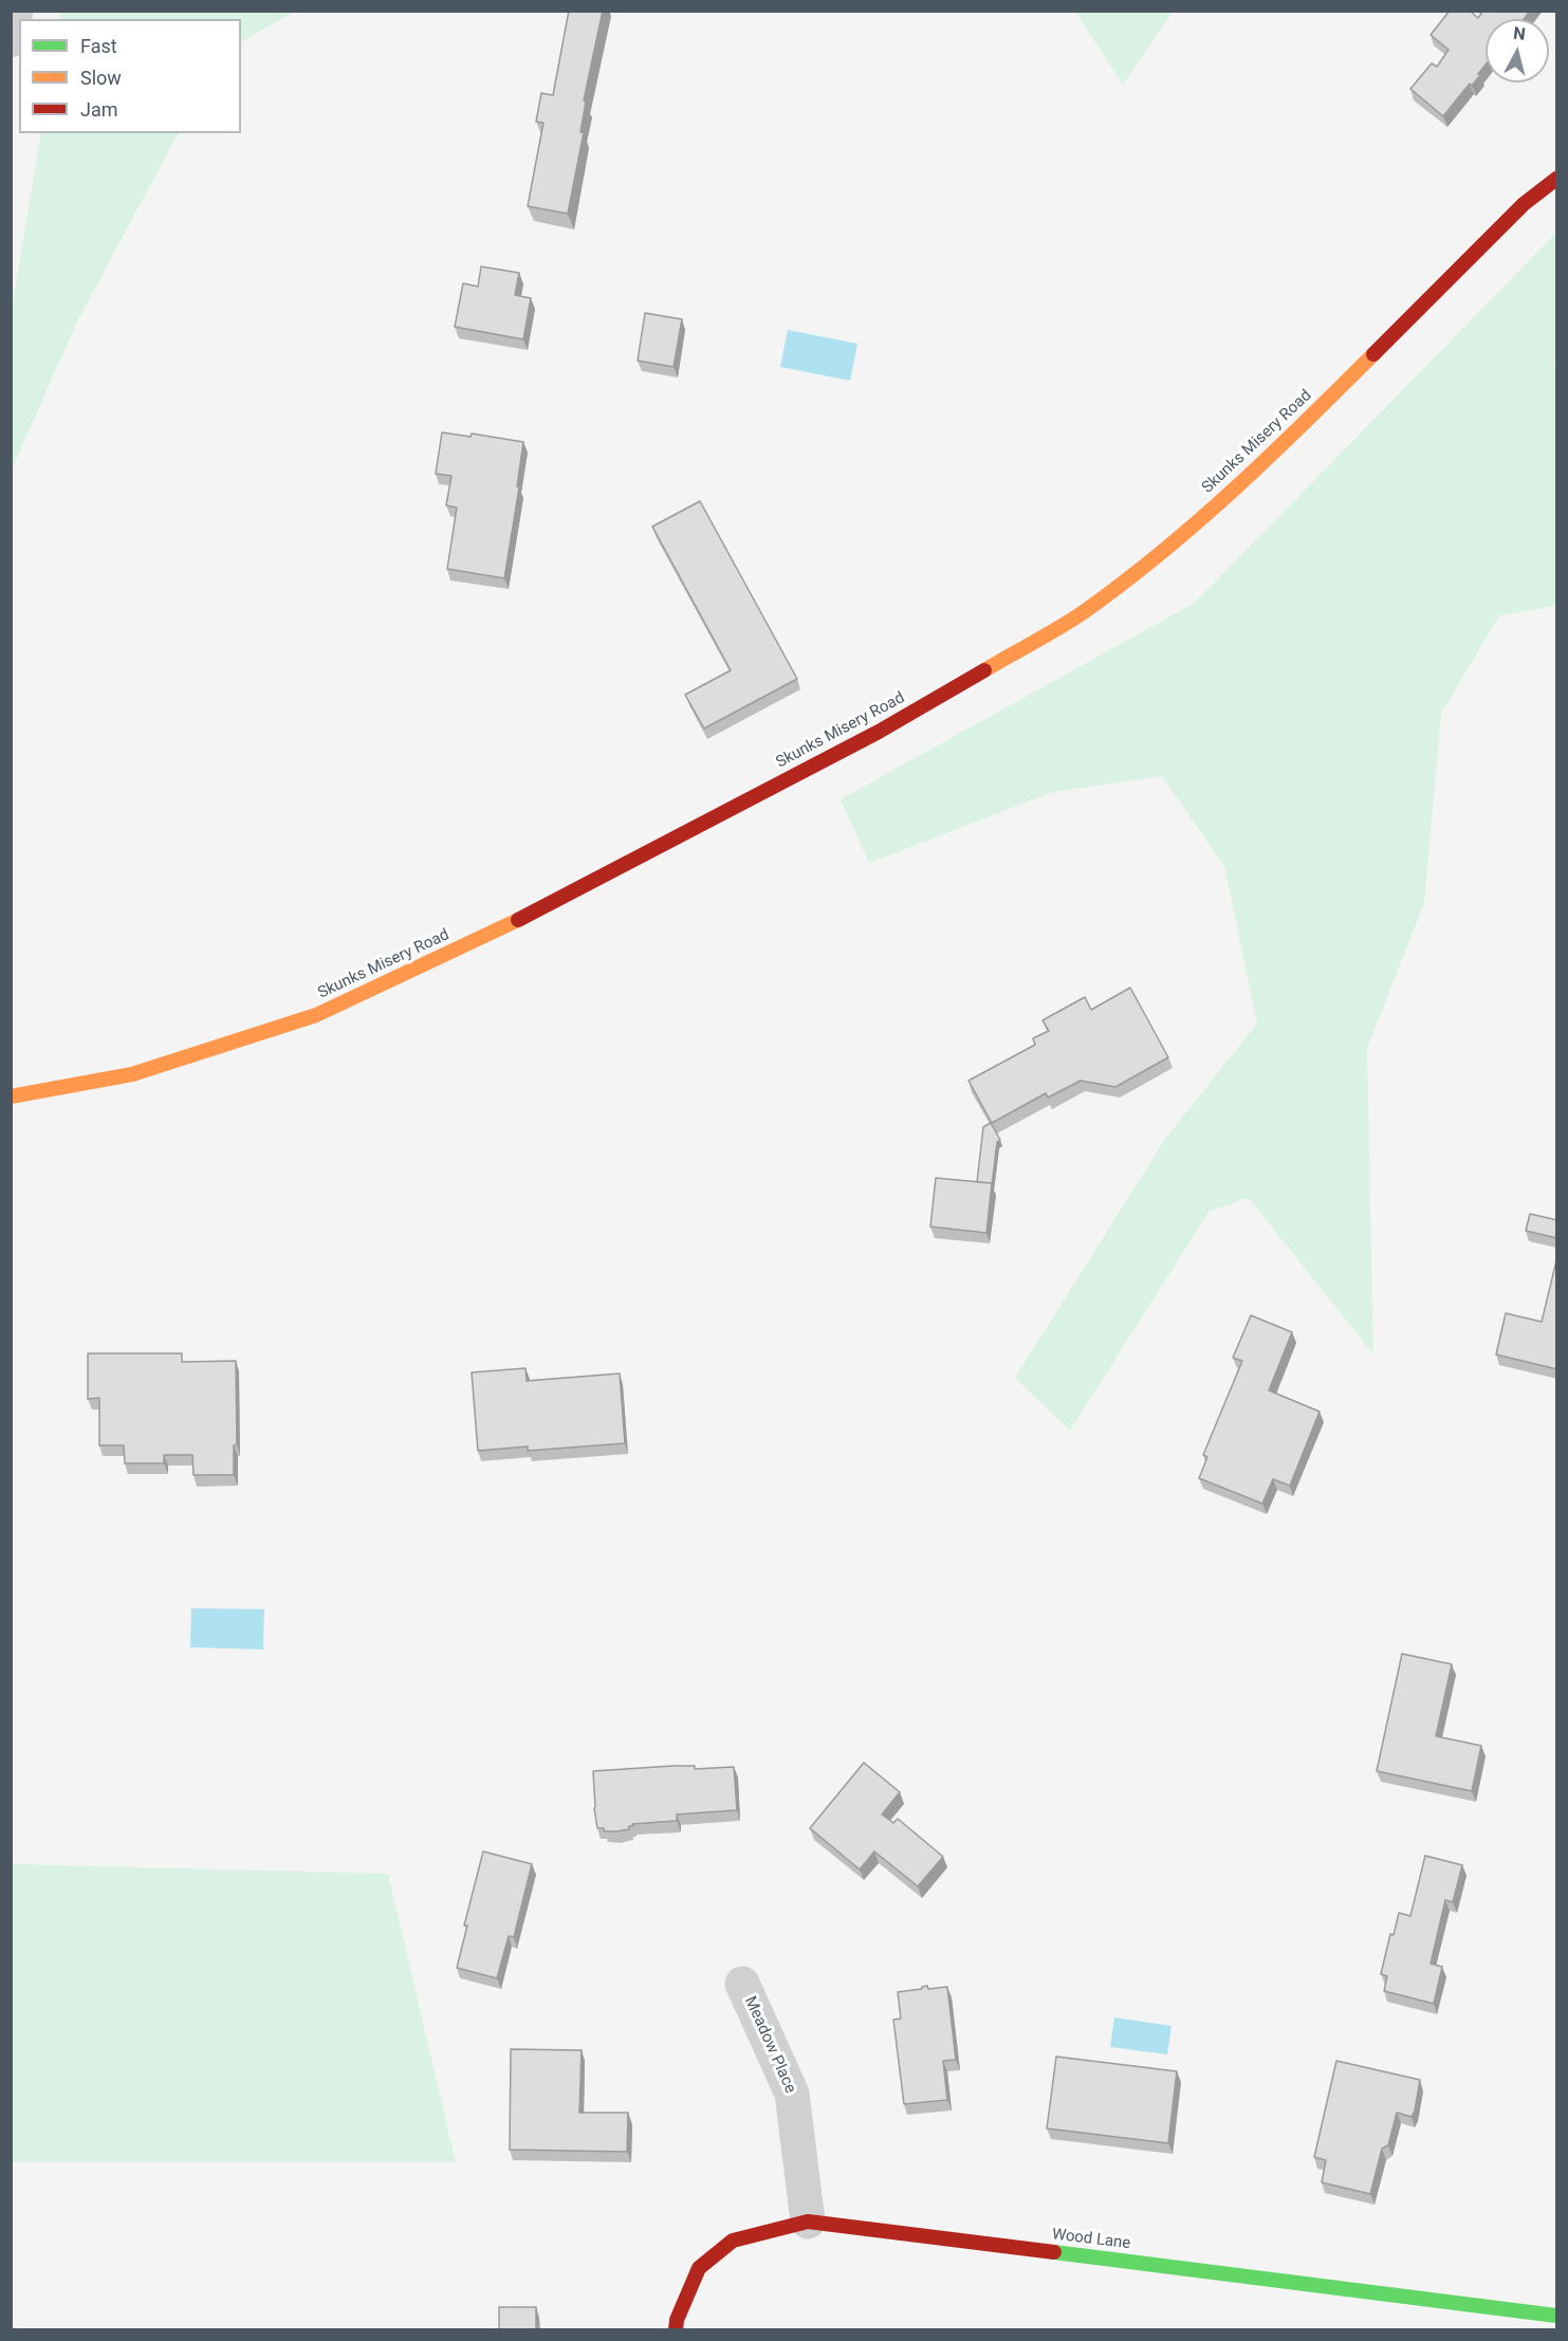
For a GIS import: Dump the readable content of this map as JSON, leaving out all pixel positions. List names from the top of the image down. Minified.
{"streets":{"main road":["Skunks Misery Road","Wood Lane"],"street":["Meadow Place"]},"crossings":[["Meadow Place","Wood Lane"]],"legend":["Fast","Slow","Jam"],"north":"top"}
